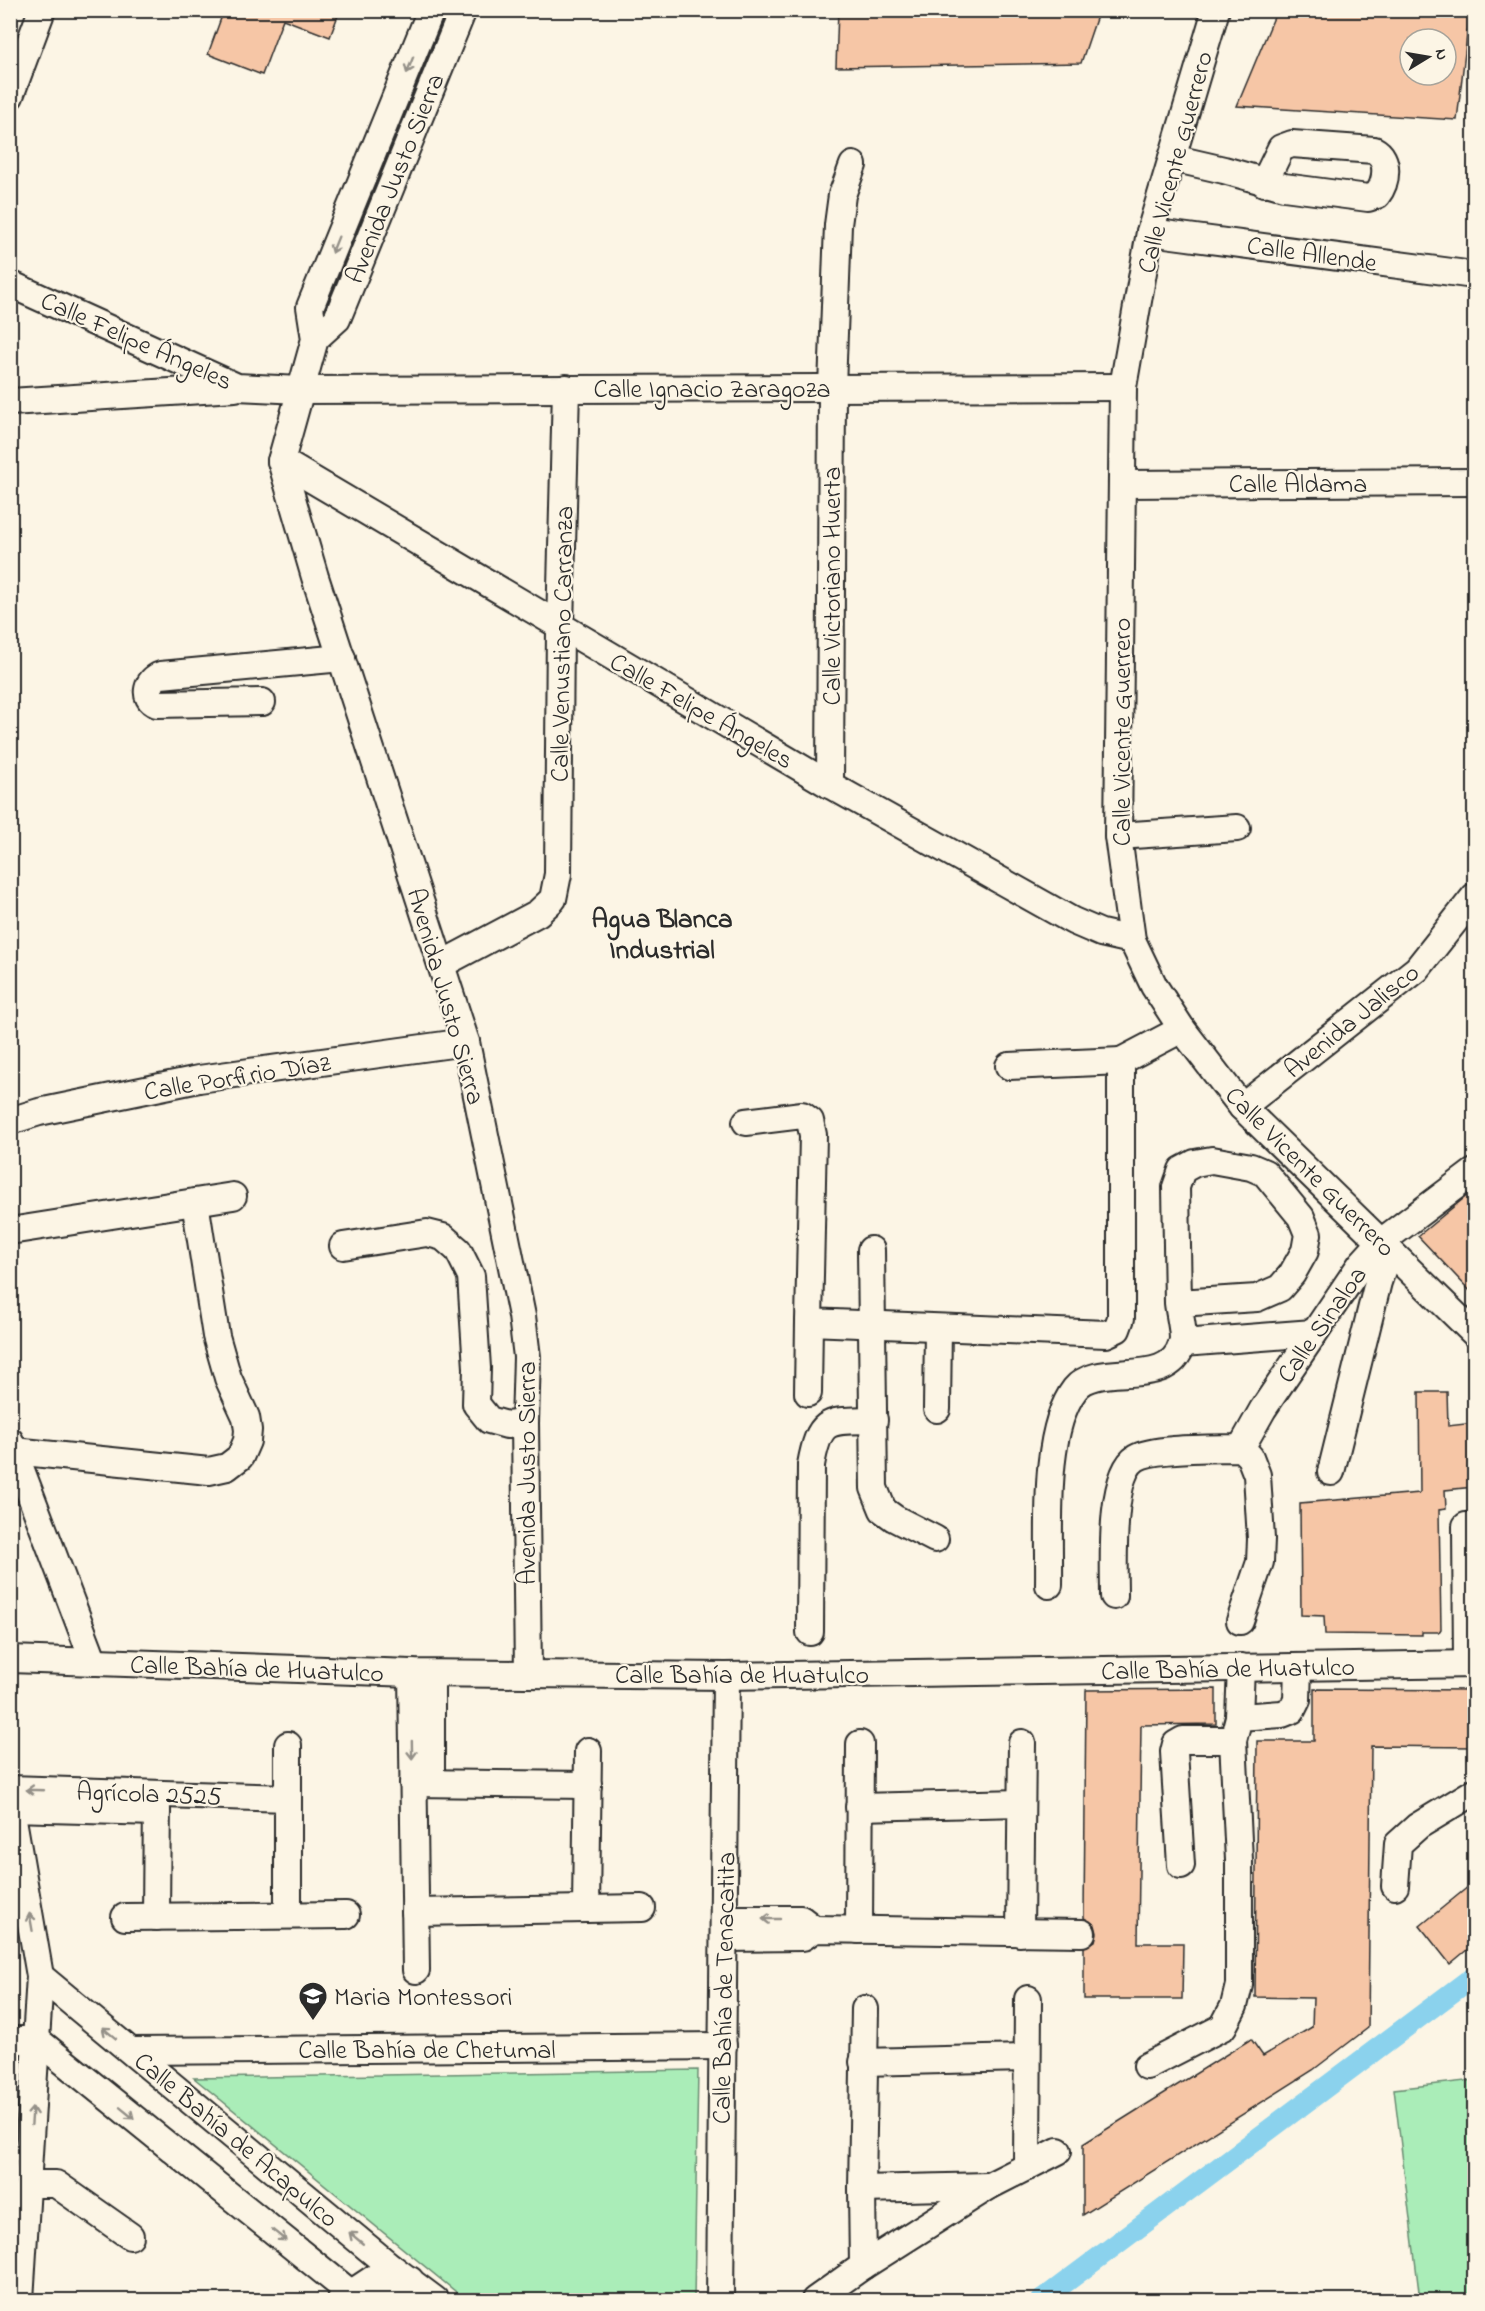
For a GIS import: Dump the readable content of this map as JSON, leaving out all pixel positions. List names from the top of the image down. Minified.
{"streets":{"street":["Calle Vicente Guerrero","Avenida Justo Sierra","Calle Allende","Calle Felipe Ángeles","Calle Ignacio Zaragoza","Calle Aldama","Calle Victoriano Huerta","Calle Venustiano Carranza","Avenida Jalisco","Calle Porfirio Díaz","Calle Sinaloa","Calle Bahía de Huatulco","Agrícola 2525","Calle Bahía de Tenacatita","Calle Bahía de Chetumal","Calle Bahía de Acapulco"]},"crossings":[["Calle Vicente Guerrero","Calle Allende"],["Calle Vicente Guerrero","Calle Felipe Ángeles"],["Calle Vicente Guerrero","Calle Ignacio Zaragoza"],["Calle Vicente Guerrero","Calle Aldama"],["Calle Vicente Guerrero","Avenida Jalisco"],["Calle Vicente Guerrero","Calle Sinaloa"],["Avenida Justo Sierra","Calle Felipe Ángeles"],["Avenida Justo Sierra","Calle Ignacio Zaragoza"],["Avenida Justo Sierra","Calle Venustiano Carranza"],["Avenida Justo Sierra","Calle Porfirio Díaz"],["Avenida Justo Sierra","Calle Bahía de Huatulco"],["Calle Felipe Ángeles","Calle Ignacio Zaragoza"],["Calle Felipe Ángeles","Calle Victoriano Huerta"],["Calle Felipe Ángeles","Calle Venustiano Carranza"],["Calle Ignacio Zaragoza","Calle Victoriano Huerta"],["Calle Ignacio Zaragoza","Calle Venustiano Carranza"],["Calle Bahía de Huatulco","Calle Bahía de Tenacatita"],["Calle Bahía de Tenacatita","Calle Bahía de Chetumal"],["Calle Bahía de Chetumal","Calle Bahía de Acapulco"]],"districts":["Agua Blanca Industrial"],"places":{"school or university":["Maria Montessori"]},"north":"right"}
